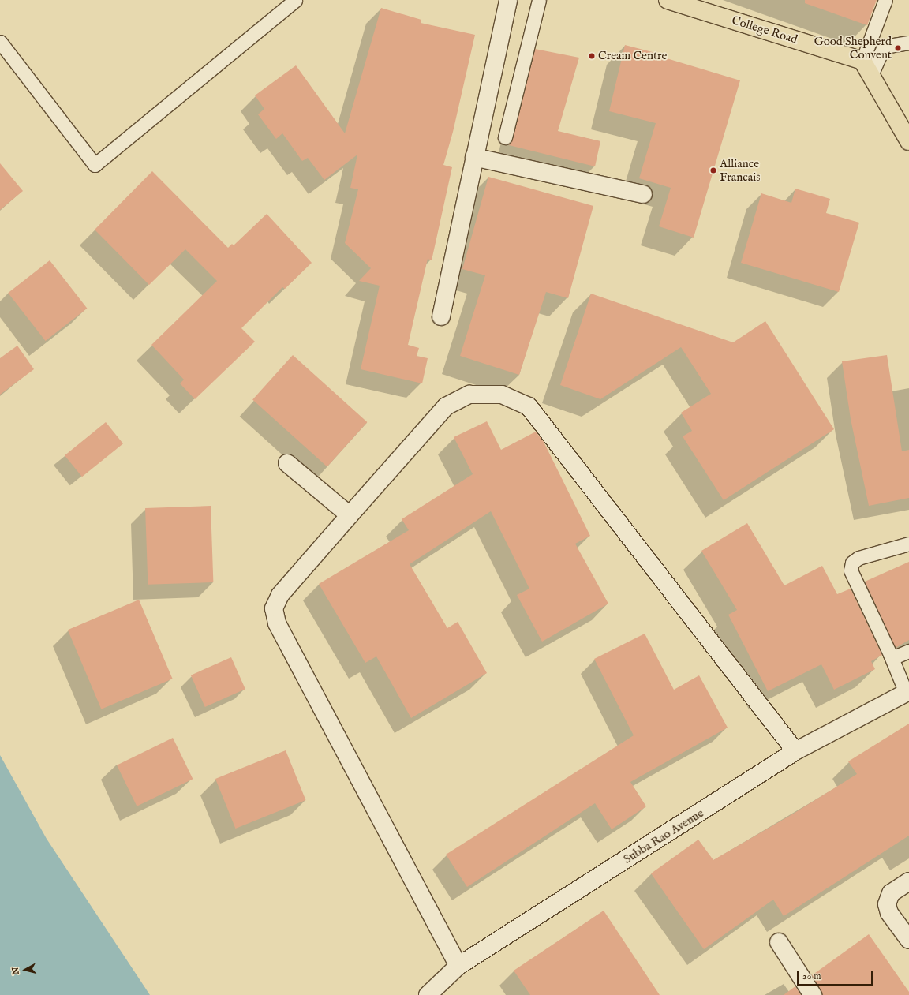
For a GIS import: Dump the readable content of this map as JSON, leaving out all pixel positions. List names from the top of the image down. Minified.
{"streets":{"main road":["College Road"],"street":["Subba Rao Avenue"]},"places":["Good Shepherd Convent","Cream Centre","Alliance Francais"],"scale_bar":"20 m","north":"left"}
